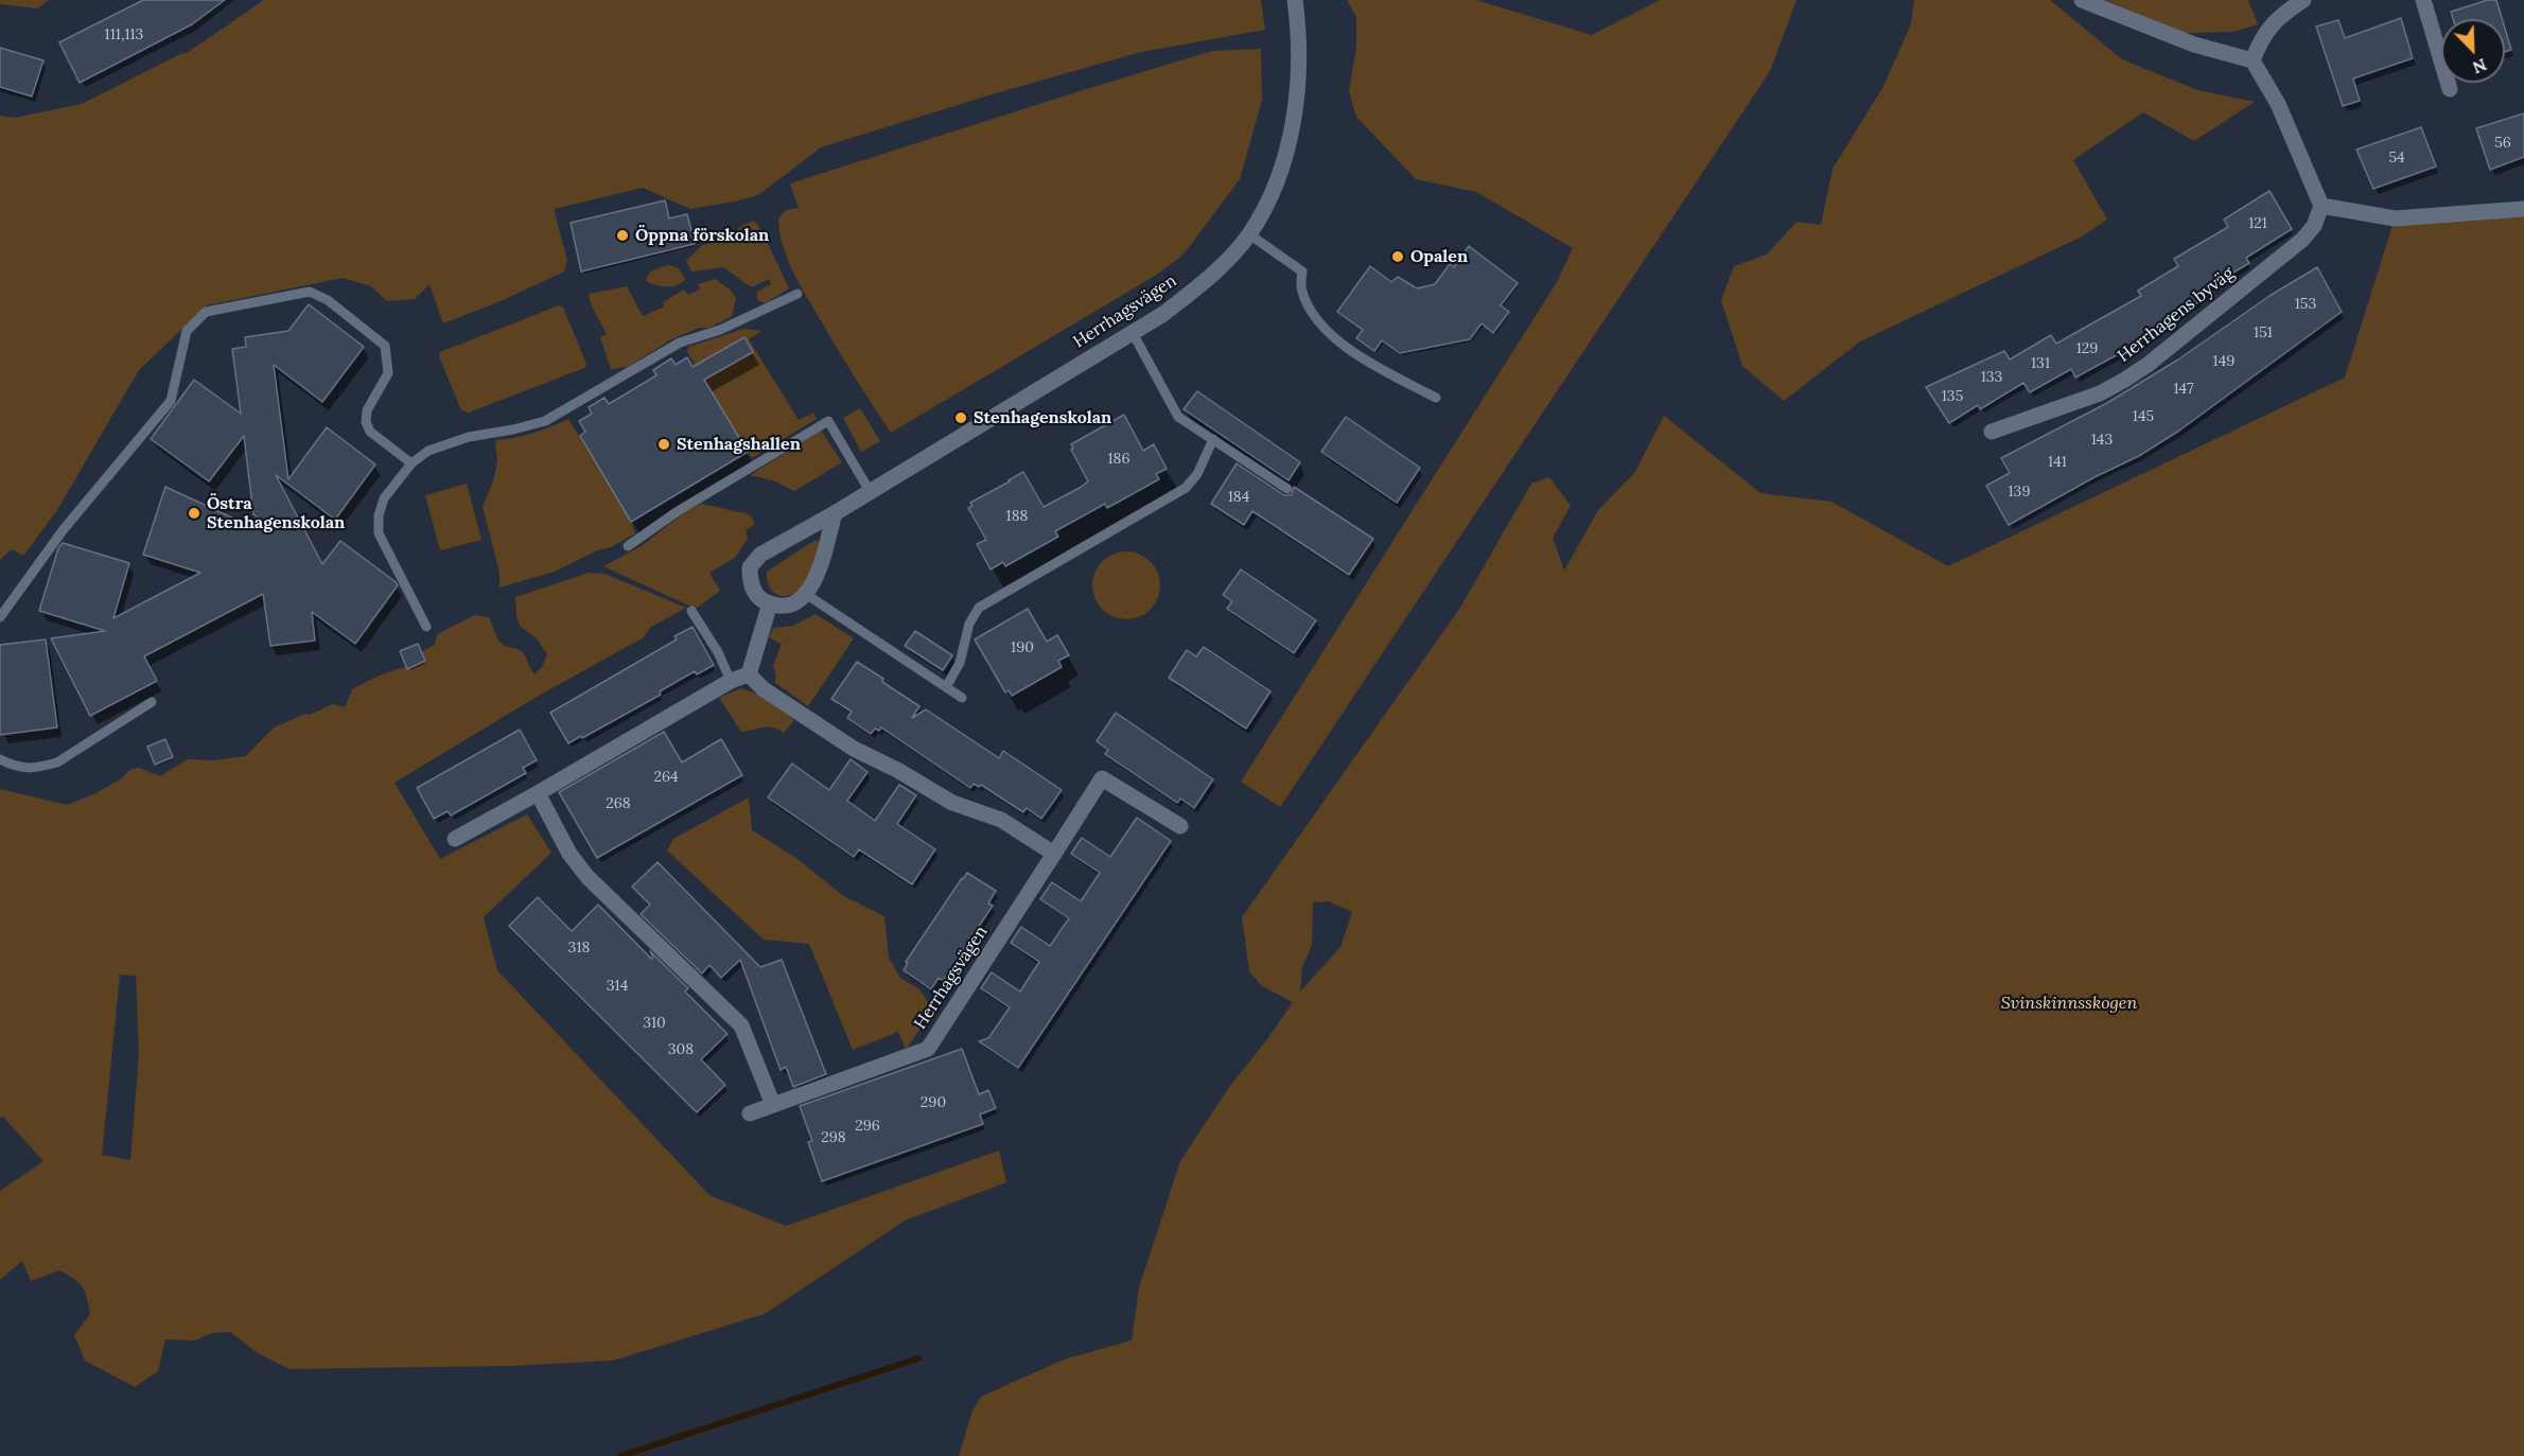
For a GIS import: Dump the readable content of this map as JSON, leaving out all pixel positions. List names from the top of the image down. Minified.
{"streets":{"street":["Herrhagsvägen","Herrhagens byväg"]},"parks":["Svinskinnsskogen"],"places":["Öppna förskolan","Opalen","Stenhagenskolan","Stenhagshallen","Östra Stenhagenskolan"],"house_numbers":["111,113","56","54","121","153","151","129","149","131","133","147","135","145","143","186","141","139","184","188","190","264","268","318","314","310","308","290","296","298"],"north":"bottom right"}
